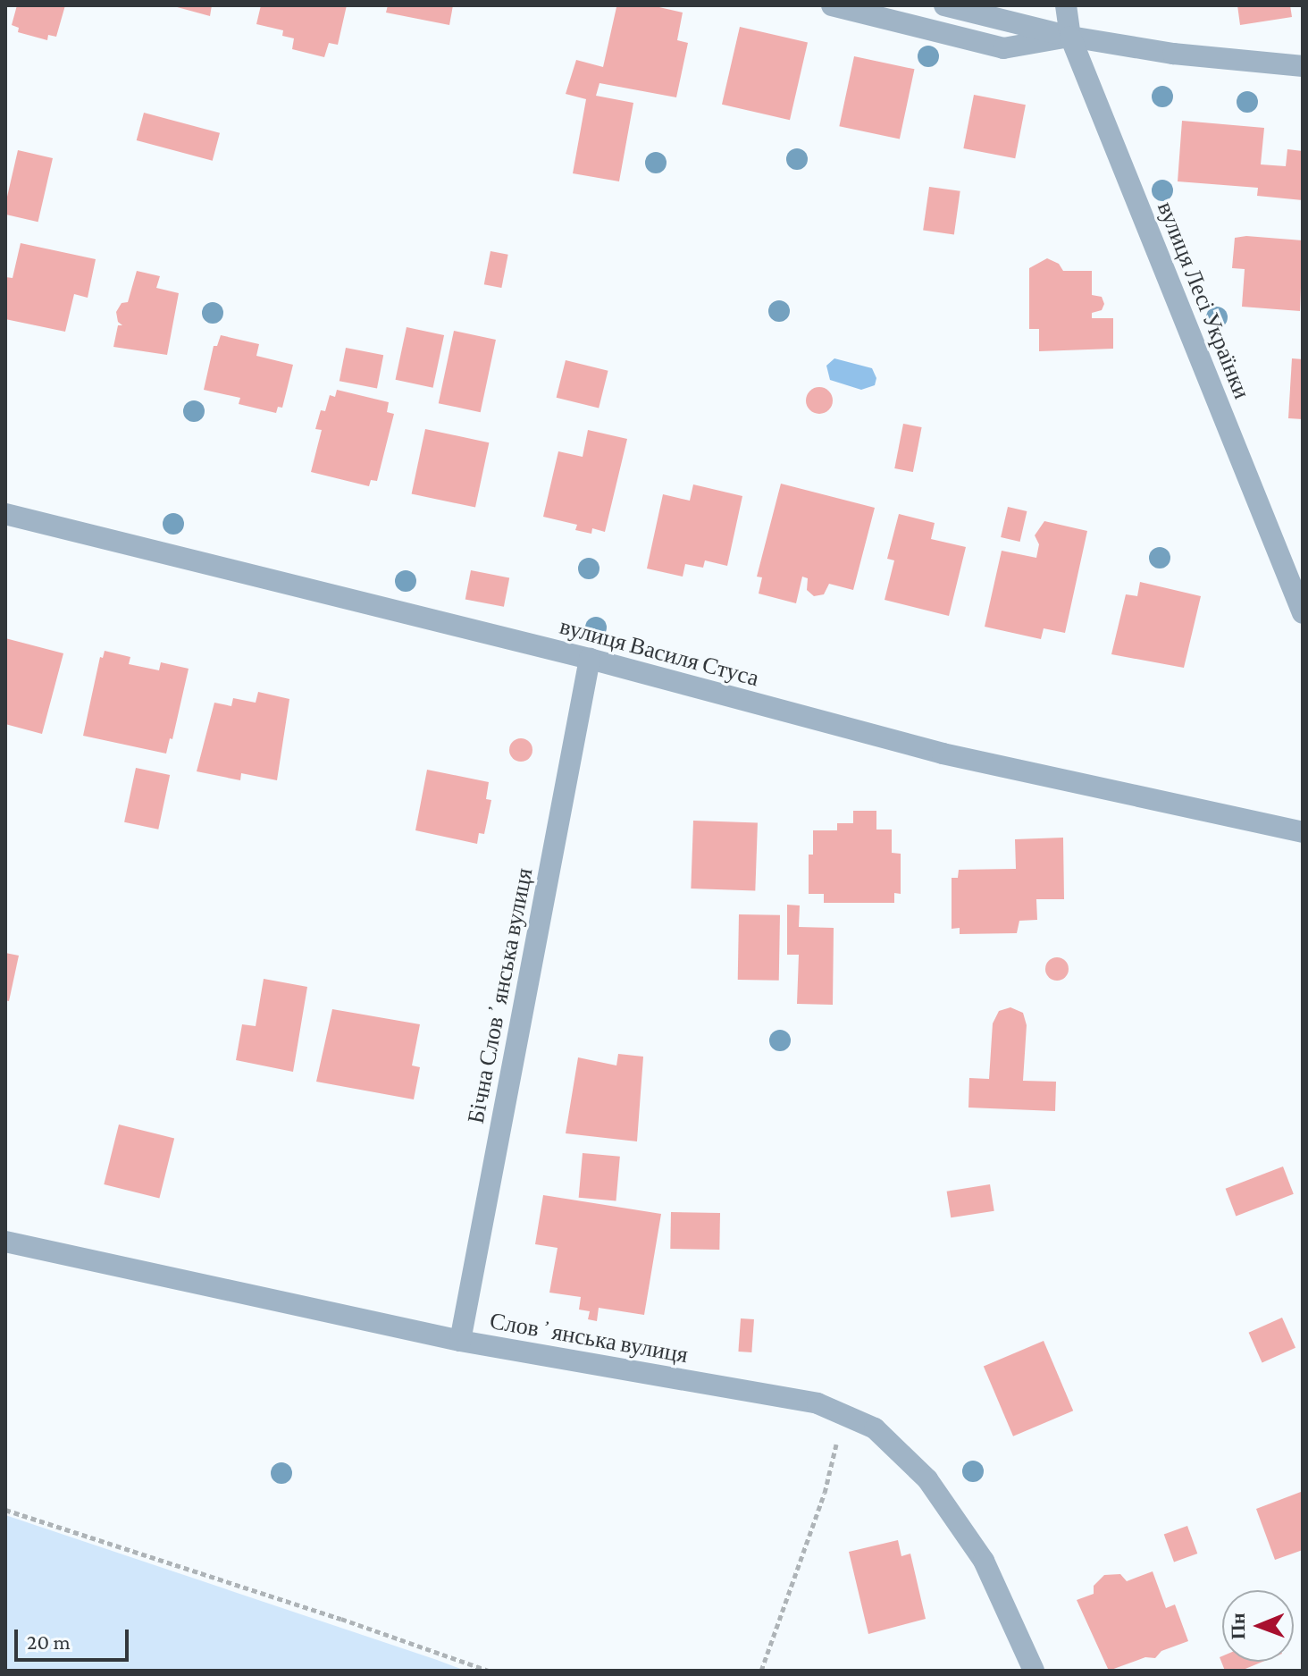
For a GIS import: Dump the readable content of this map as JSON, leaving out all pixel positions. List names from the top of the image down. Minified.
{"streets":{"street":["вулиця Лесі Українки","вулиця Василя Стуса","Бічна Словʼянська вулиця","Словʼянська вулиця"]},"crossings":[["вулиця Василя Стуса","Бічна Словʼянська вулиця"],["Бічна Словʼянська вулиця","Словʼянська вулиця"]],"scale_bar":"20 m","north":"left"}
